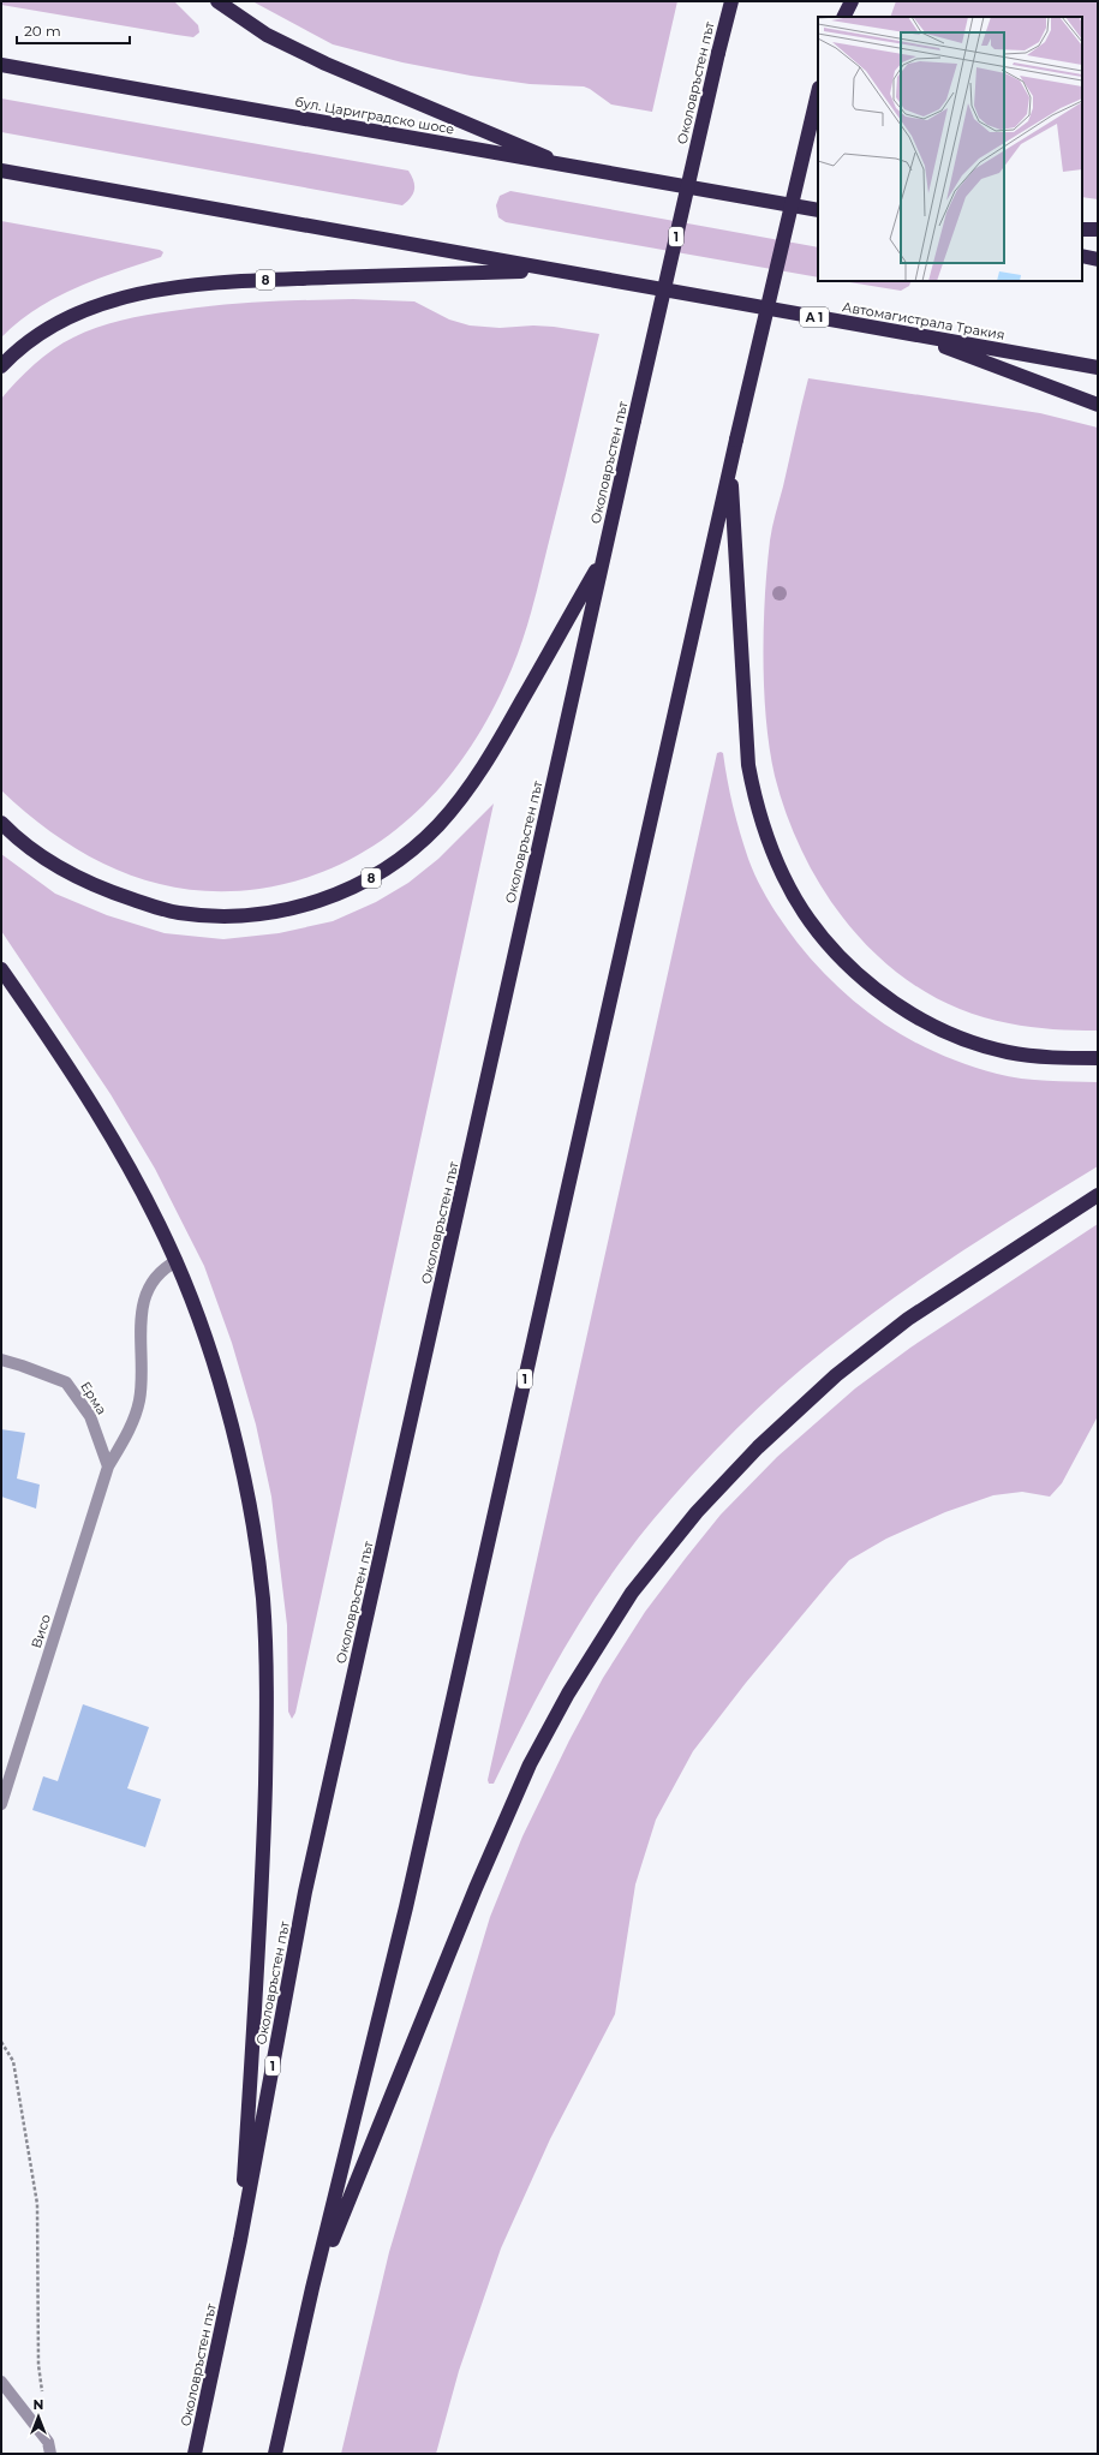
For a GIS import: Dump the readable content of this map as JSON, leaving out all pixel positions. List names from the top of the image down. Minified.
{"streets":{"highway":["Околовръстен път","бул. Цариградско шосе","1","8","A 1","Автомагистрала Тракия"],"street":["Ерма","Висо"]},"crossings":[["Околовръстен път","8"],["8","Автомагистрала Тракия"],["Ерма","Висо"]],"scale_bar":"20 m","north":"top"}
